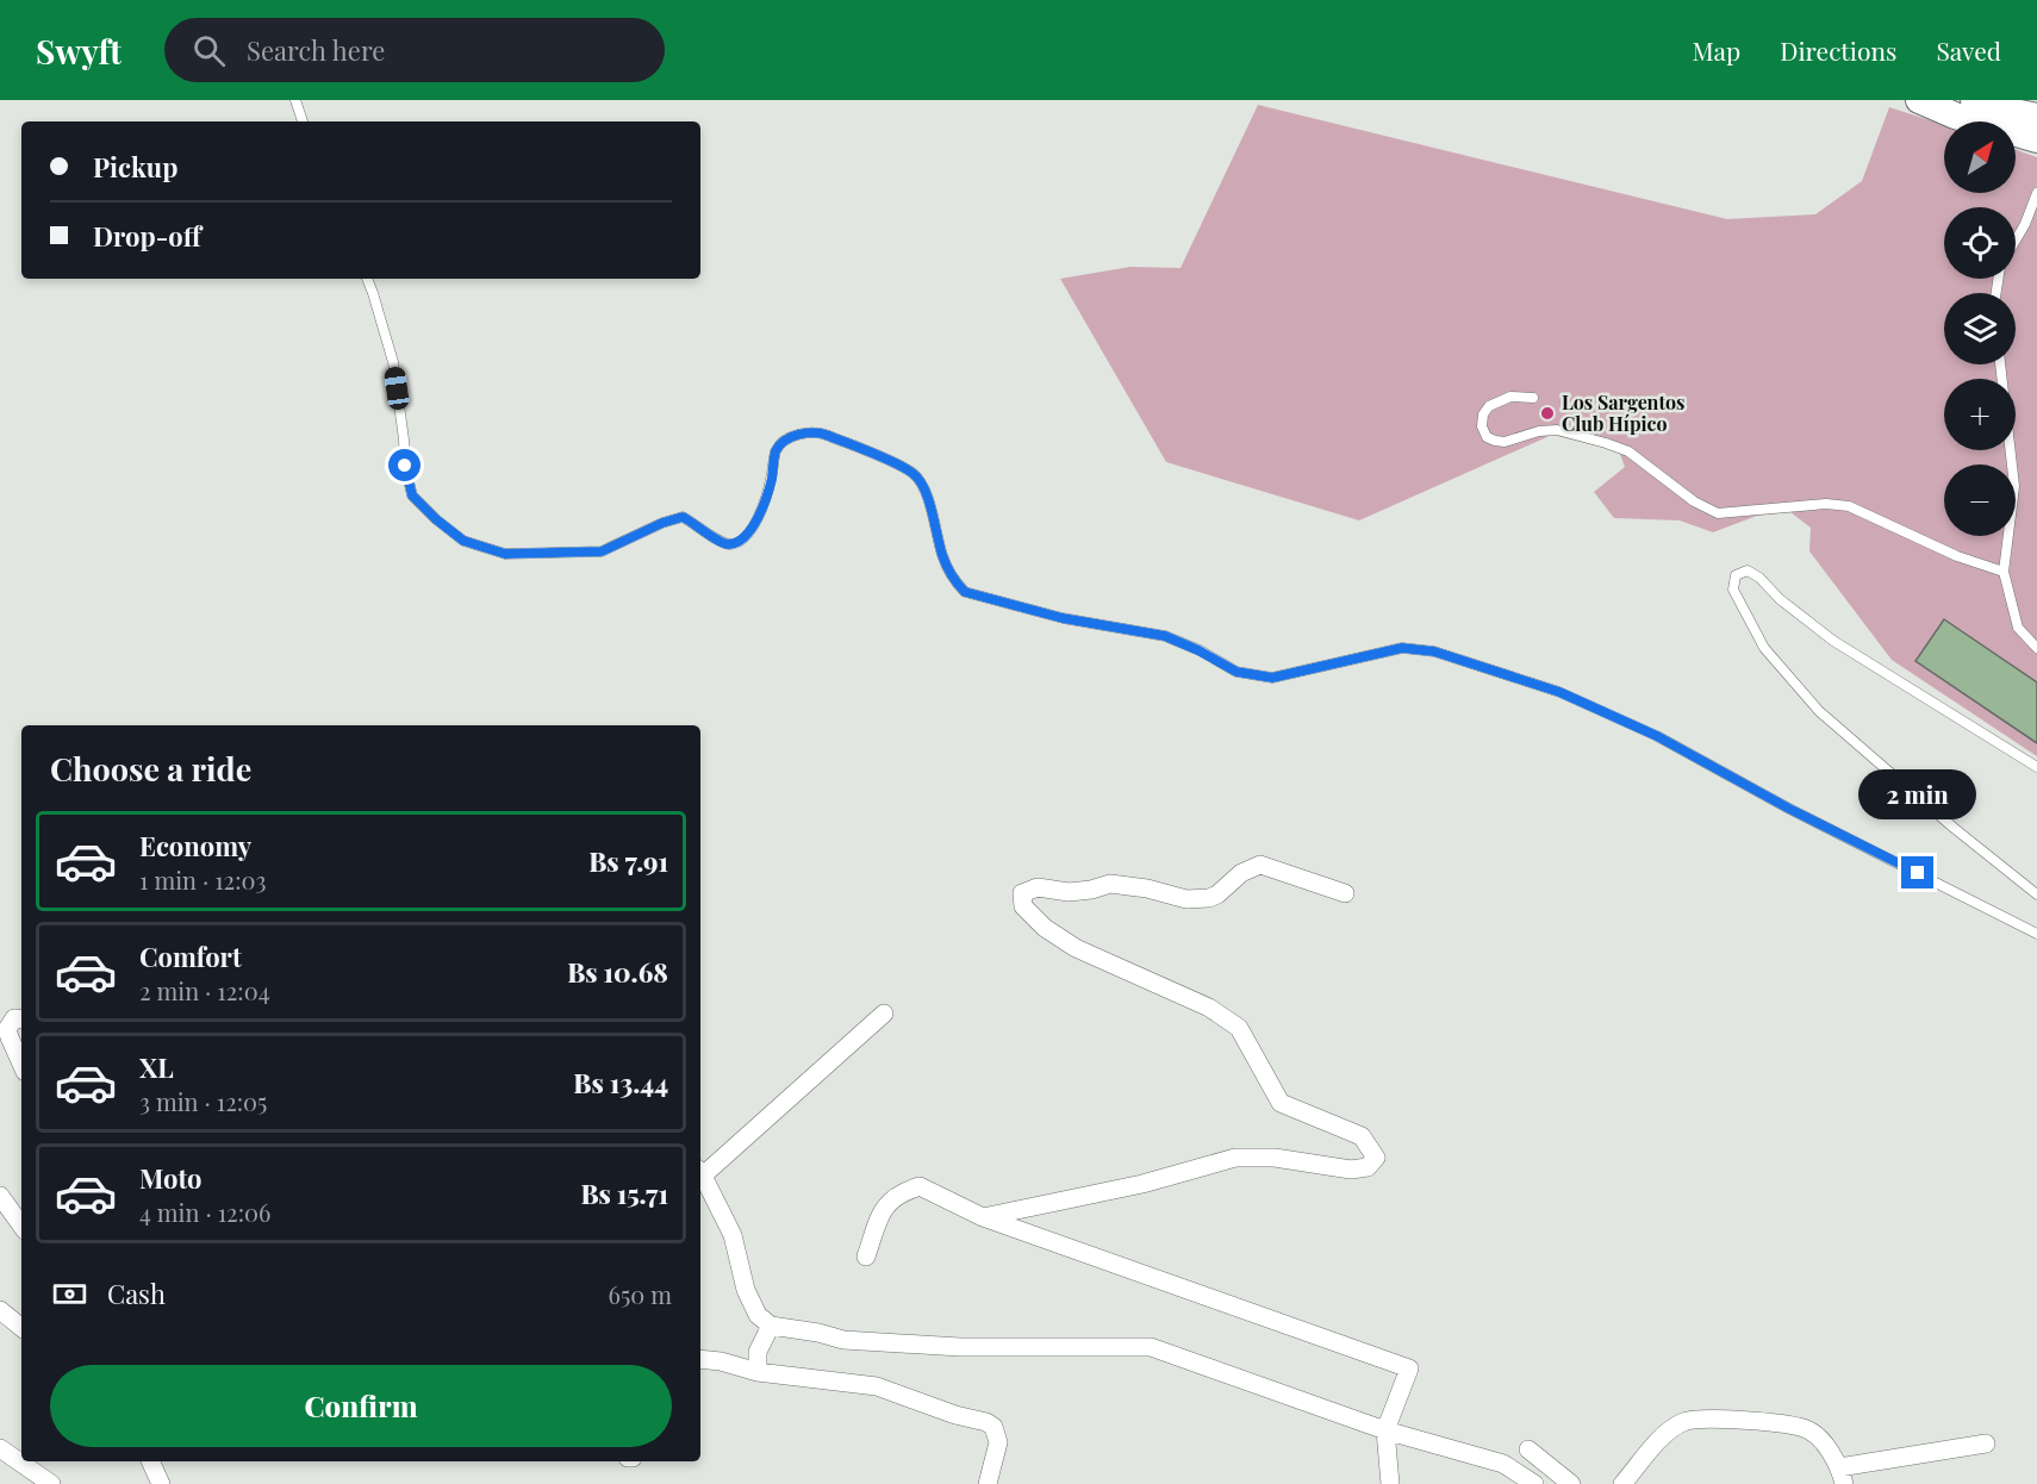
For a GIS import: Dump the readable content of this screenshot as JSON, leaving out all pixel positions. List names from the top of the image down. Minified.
{"places":["Los Sargentos Club Hípico"],"north":"top right","page":{"header":"Swyft","search":"Search here","nav":["Map","Directions","Saved"],"map_buttons":["+","−"],"banner":["Pickup","Drop-off"],"heading":"Choose a ride","bubble":"2 min","list":[{"name":"Economy","note":"1 min · 12:03","value":"Bs 7.91"},{"name":"Comfort","note":"2 min · 12:04","value":"Bs 10.68"},{"name":"XL","note":"3 min · 12:05","value":"Bs 13.44"},{"name":"Moto","note":"4 min · 12:06","value":"Bs 15.71"}],"pay":["Cash","650 m"],"buttons":"Confirm"}}
